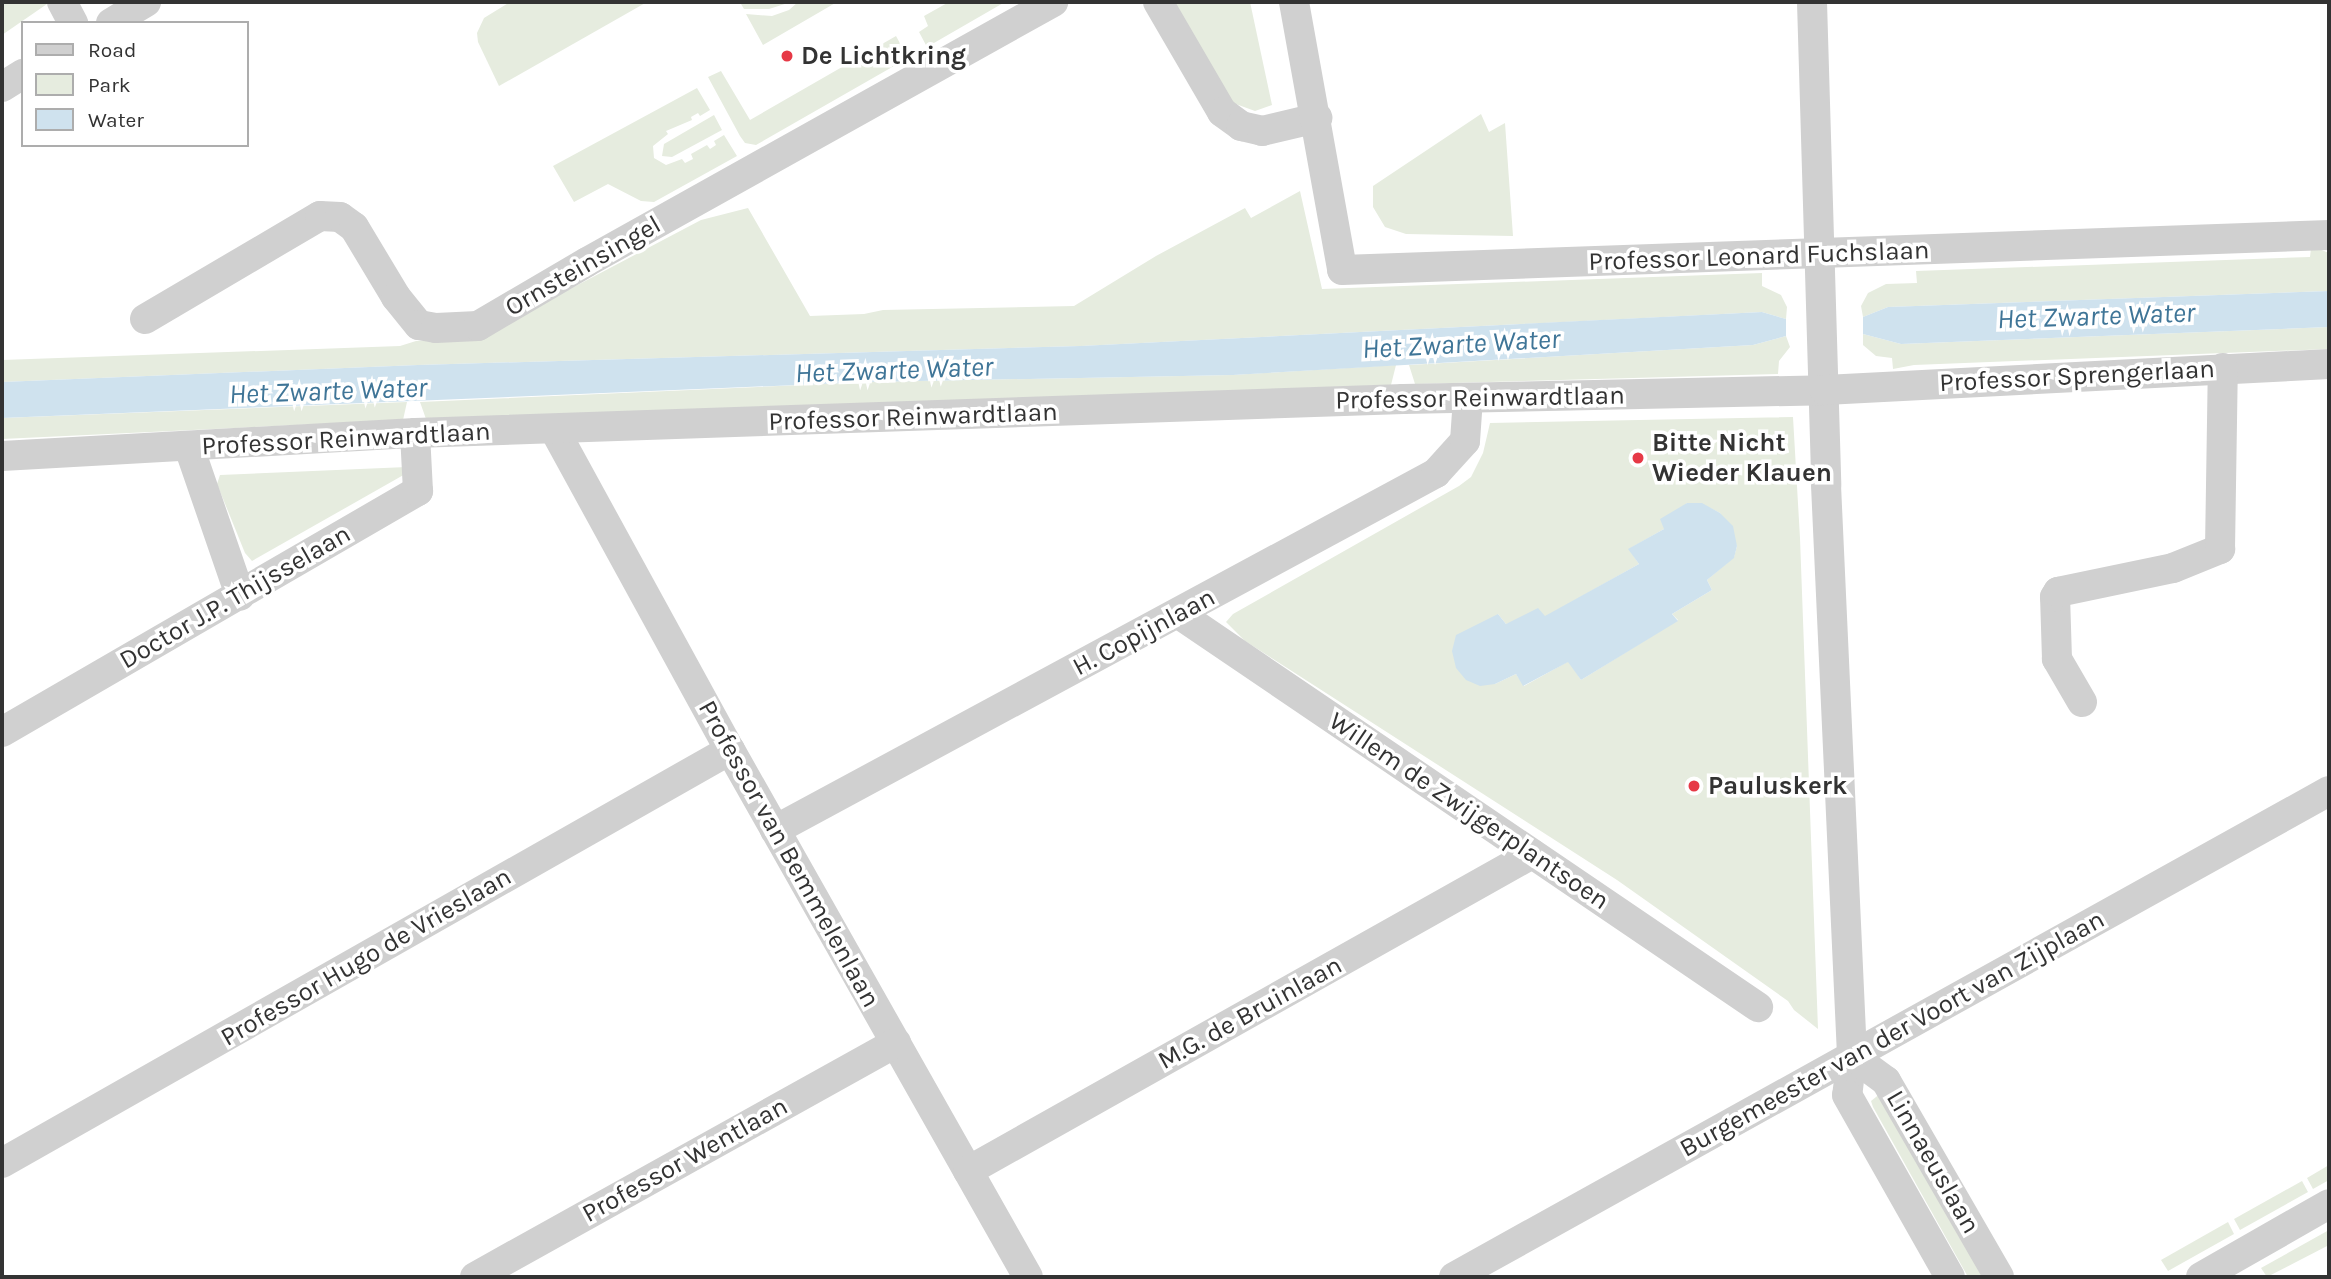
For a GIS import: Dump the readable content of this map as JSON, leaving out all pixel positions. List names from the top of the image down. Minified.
{"streets":{"street":["Professor Leonard Fuchslaan","Ornsteinsingel","Professor Sprengerlaan","Professor Reinwardtlaan","Doctor J.P. Thijsselaan","H. Copijnlaan","Willem de Zwijgerplantsoen","Professor van Bemmelenlaan","Professor Hugo de Vrieslaan","M.G. de Bruinlaan","Burgemeester van der Voort van Zijplaan","Professor Wentlaan","Linnaeuslaan"]},"crossings":[["Professor Sprengerlaan","Professor Reinwardtlaan"],["Professor Reinwardtlaan","Doctor J.P. Thijsselaan"],["Professor Reinwardtlaan","H. Copijnlaan"],["Professor Reinwardtlaan","Professor van Bemmelenlaan"],["H. Copijnlaan","Willem de Zwijgerplantsoen"],["H. Copijnlaan","Professor van Bemmelenlaan"],["Willem de Zwijgerplantsoen","M.G. de Bruinlaan"],["Professor van Bemmelenlaan","Professor Hugo de Vrieslaan"],["Professor van Bemmelenlaan","M.G. de Bruinlaan"],["Professor van Bemmelenlaan","Professor Wentlaan"],["Burgemeester van der Voort van Zijplaan","Linnaeuslaan"]],"water":["Het Zwarte Water"],"places":["De Lichtkring","Bitte Nicht Wieder Klauen","Pauluskerk"],"legend":["Road","Park","Water"]}
